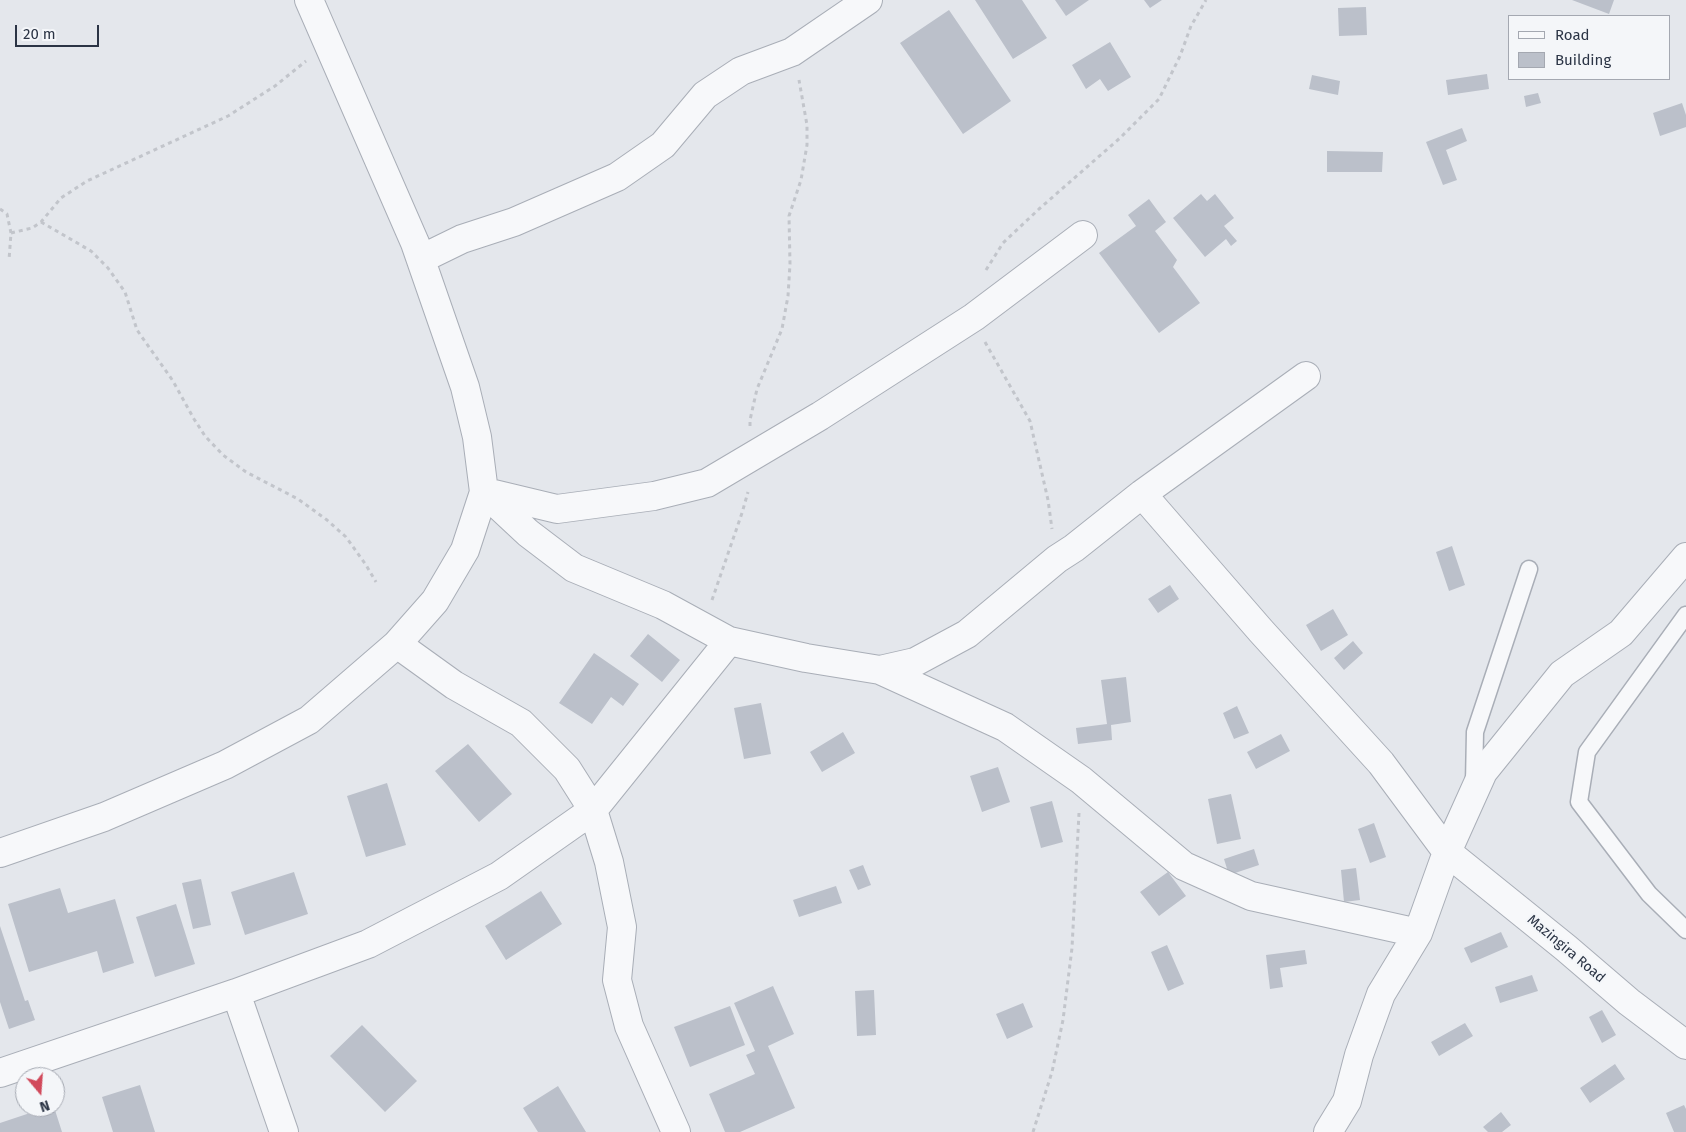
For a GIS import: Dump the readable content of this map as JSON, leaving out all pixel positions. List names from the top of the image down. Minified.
{"streets":{"street":["Mazingira Road"]},"legend":["Road","Building"],"scale_bar":"20 m","north":"bottom"}
